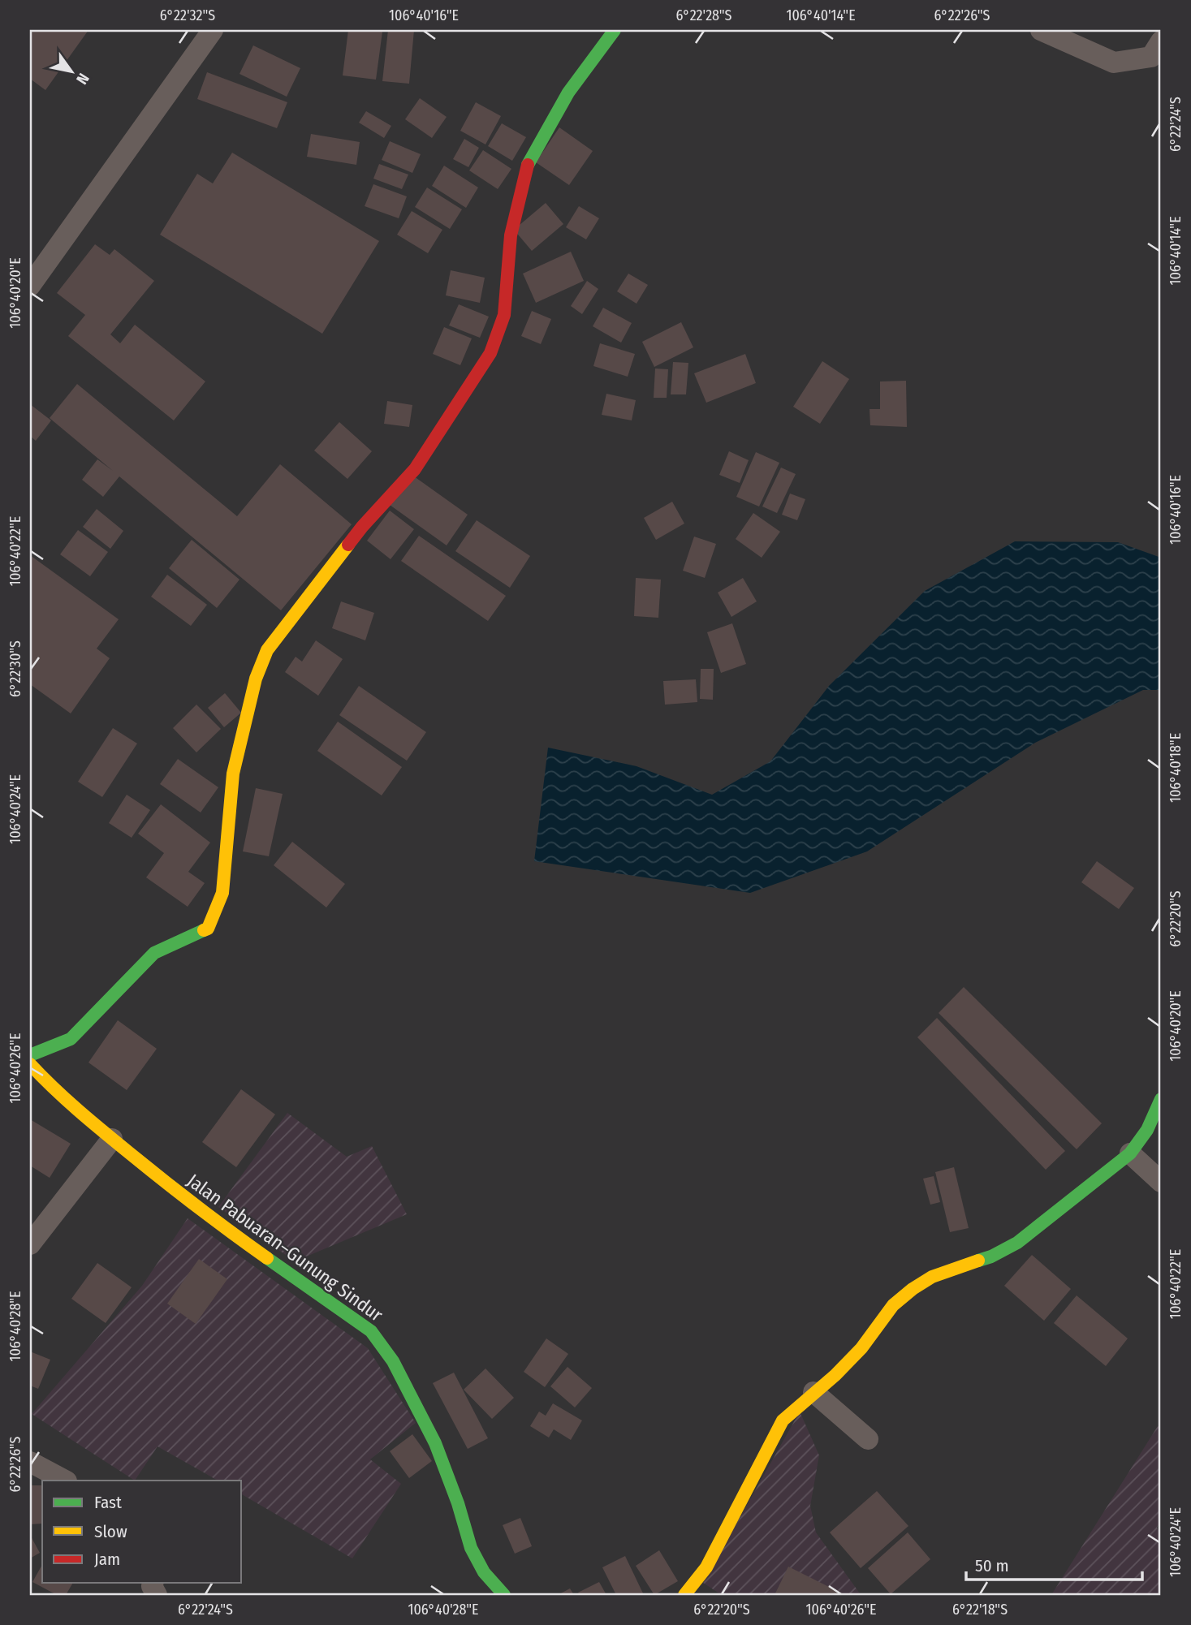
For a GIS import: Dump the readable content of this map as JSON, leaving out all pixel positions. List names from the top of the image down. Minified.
{"streets":{"street":["Jalan Pabuaran–Gunung Sindur"]},"legend":["Fast","Slow","Jam"],"scale_bar":"50 m","north":"bottom right","coordinates":["6°22'32\"S","106°40'16\"E","6°22'28\"S","106°40'14\"E","6°22'26\"S","6°22'24\"S","106°40'20\"E","106°40'22\"E","6°22'30\"S","106°40'18\"E","106°40'24\"E","6°22'20\"S","106°40'26\"E","106°40'28\"E","6°22'18\"S"]}
